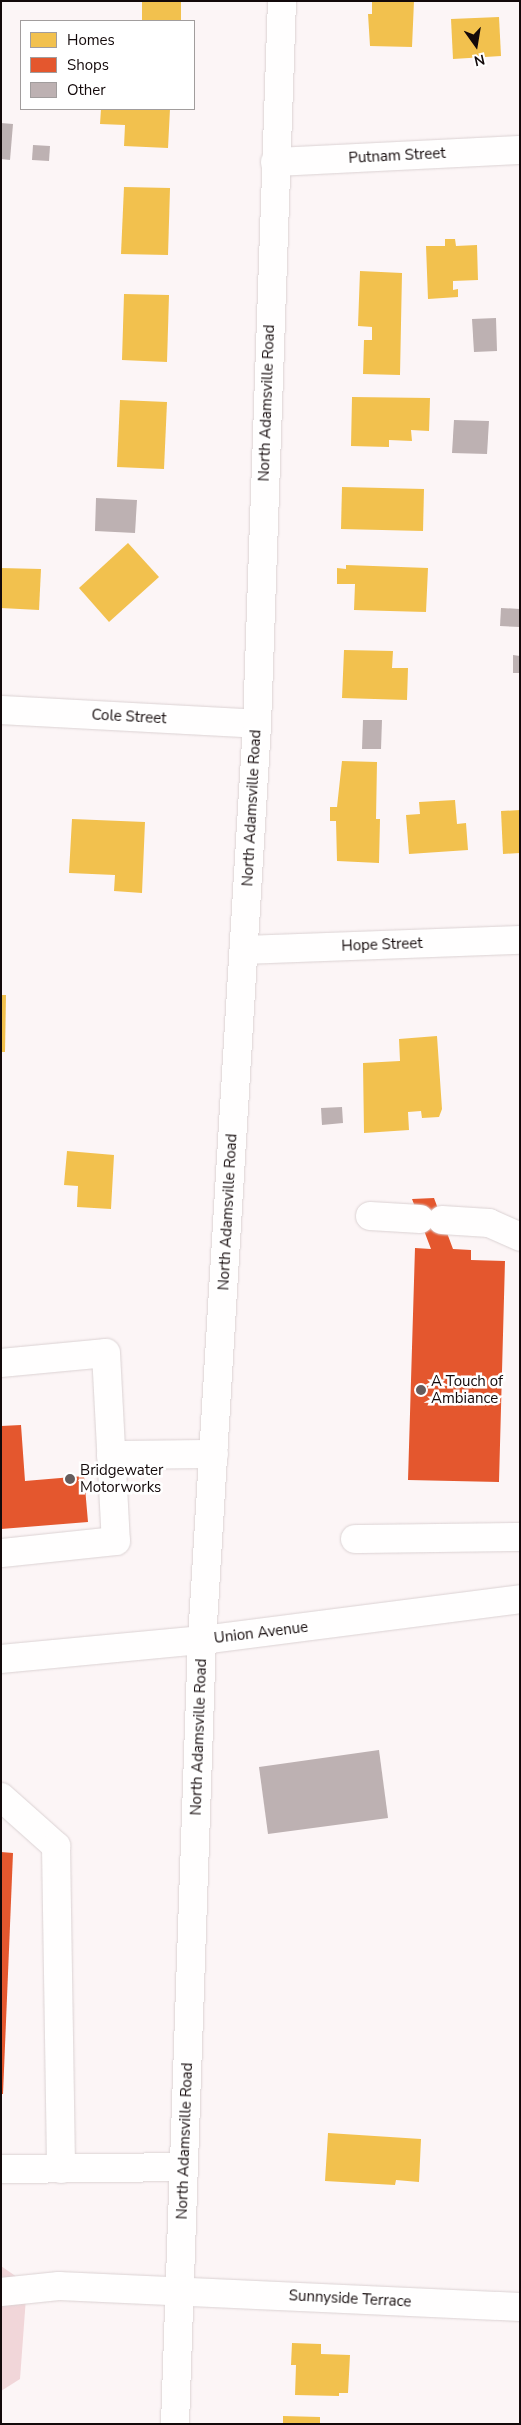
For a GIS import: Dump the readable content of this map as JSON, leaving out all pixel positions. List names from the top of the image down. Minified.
{"streets":{"street":["Putnam Street","North Adamsville Road","Cole Street","Hope Street","Union Avenue","Sunnyside Terrace"]},"crossings":[["Putnam Street","North Adamsville Road"],["North Adamsville Road","Cole Street"],["North Adamsville Road","Hope Street"],["North Adamsville Road","Union Avenue"],["North Adamsville Road","Sunnyside Terrace"]],"places":["A Touch of Ambiance","Bridgewater Motorworks"],"legend":["Homes","Shops","Other"],"north":"bottom"}
